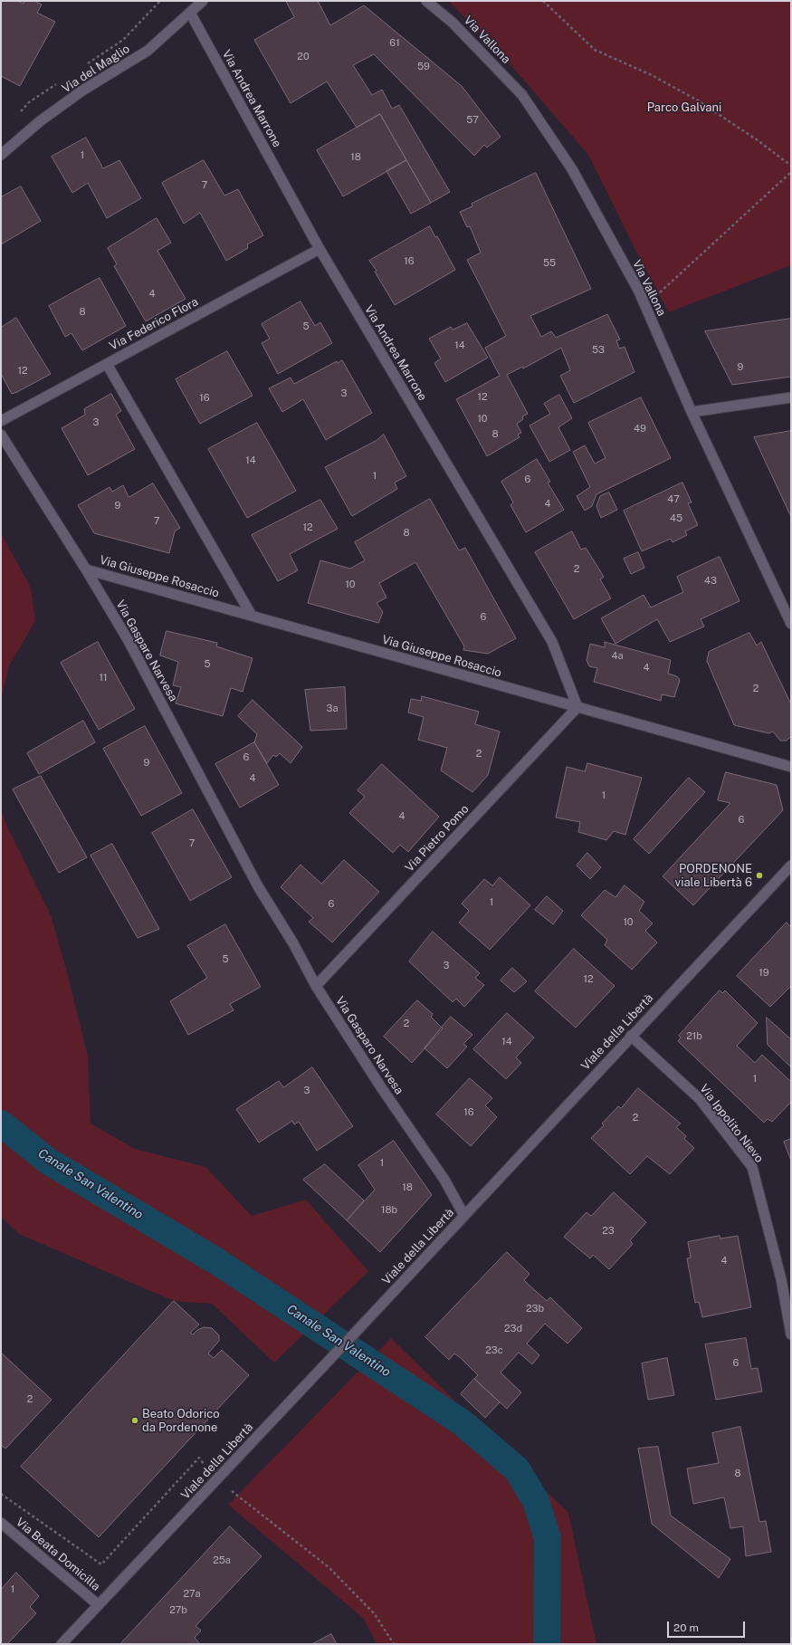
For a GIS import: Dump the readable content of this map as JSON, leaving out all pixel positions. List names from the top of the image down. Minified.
{"streets":{"street":["Via Vallona","Via del Maglio","Via Andrea Marrone","Via Federico Flora","Via Giuseppe Rosaccio","Via Gaspare Narvesa","Via Pietro Pomo","Viale della Libertà","Via Gasparo Narvesa","Via Ippolito Nievo","Via Beata Domicilla"]},"crossings":[["Via del Maglio","Via Andrea Marrone"],["Via Andrea Marrone","Via Federico Flora"],["Via Andrea Marrone","Via Giuseppe Rosaccio"],["Via Andrea Marrone","Via Pietro Pomo"],["Via Giuseppe Rosaccio","Via Gaspare Narvesa"],["Via Giuseppe Rosaccio","Via Pietro Pomo"],["Via Gaspare Narvesa","Via Gasparo Narvesa"],["Via Pietro Pomo","Via Gasparo Narvesa"],["Viale della Libertà","Via Gasparo Narvesa"],["Viale della Libertà","Via Ippolito Nievo"],["Viale della Libertà","Via Beata Domicilla"]],"water":["Canale San Valentino"],"parks":["Parco Galvani"],"places":["PORDENONE viale Libertà 6","Beato Odorico da Pordenone"],"house_numbers":["61","20","59","57","1","18","7","16","55","4","8","5","14","53","9","12","3","12","16","10","3","49","8","14","1","6","47","4","9","45","7","12","8","2","43","10","6","4a","5","4","11","2","3a","2","6","9","4","1","4","6","7","1","6","10","5","3","19","12","2","21b","14","1","3","16","2","1","18","18b","23","4","23b","23d","23c","6","2","8","25a","1","27a","27b"],"scale_bar":"20 m"}
